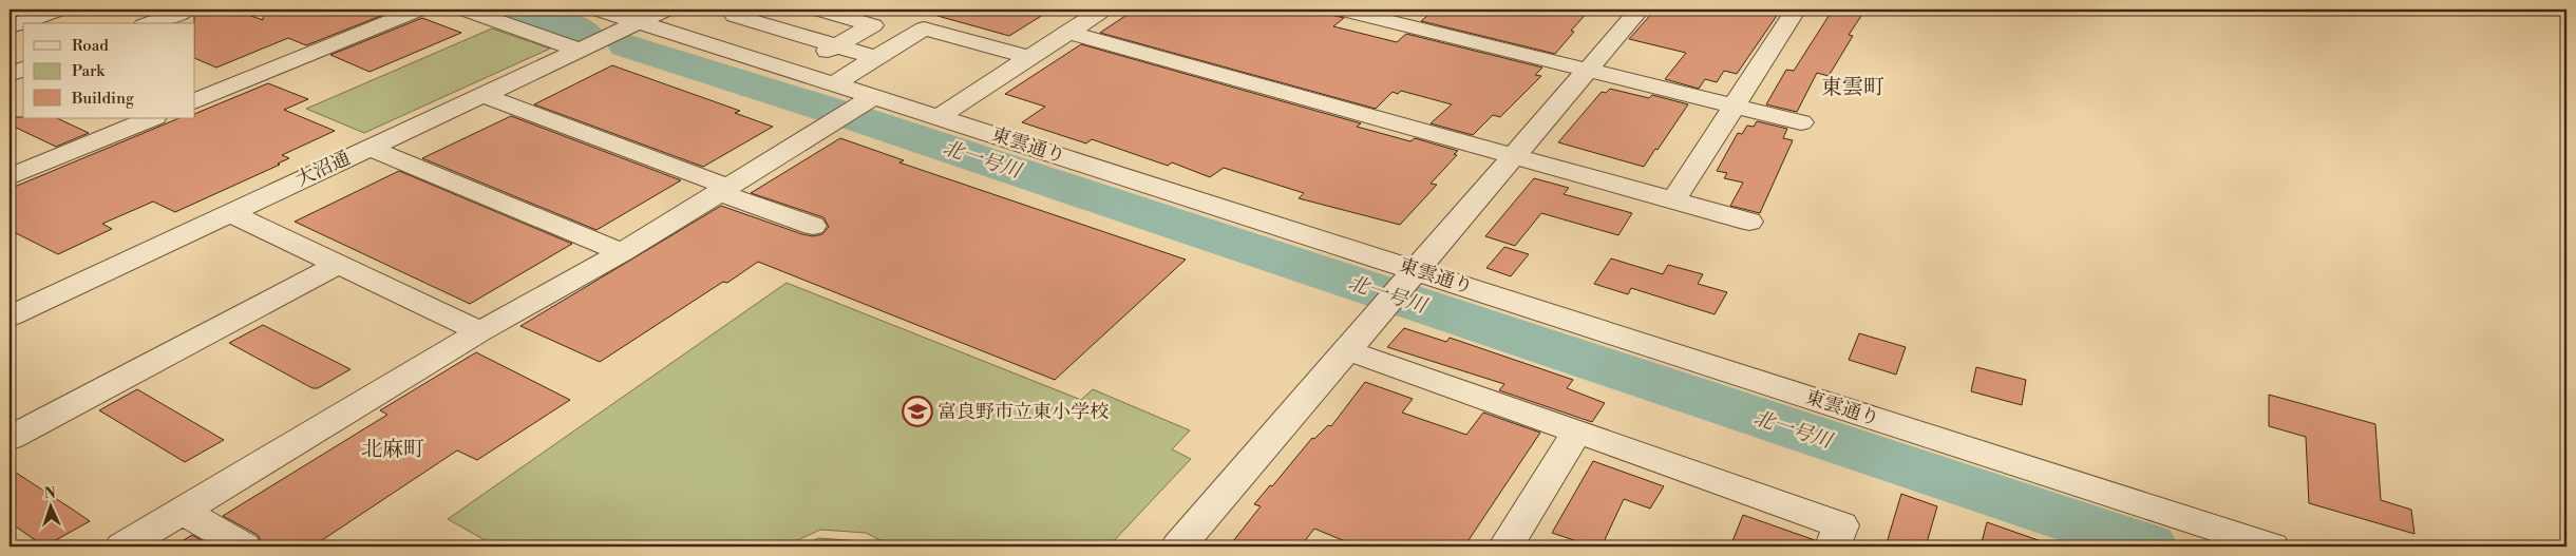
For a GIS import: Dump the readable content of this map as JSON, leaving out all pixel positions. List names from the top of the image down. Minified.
{"streets":{"street":["東雲通り","大沼通"]},"crossings":[["東雲通り","大沼通"]],"districts":["東雲町","北麻町"],"water":["北一号川"],"places":{"school or university":["富良野市立東小学校"]},"legend":["Road","Park","Building"],"north":"top"}
